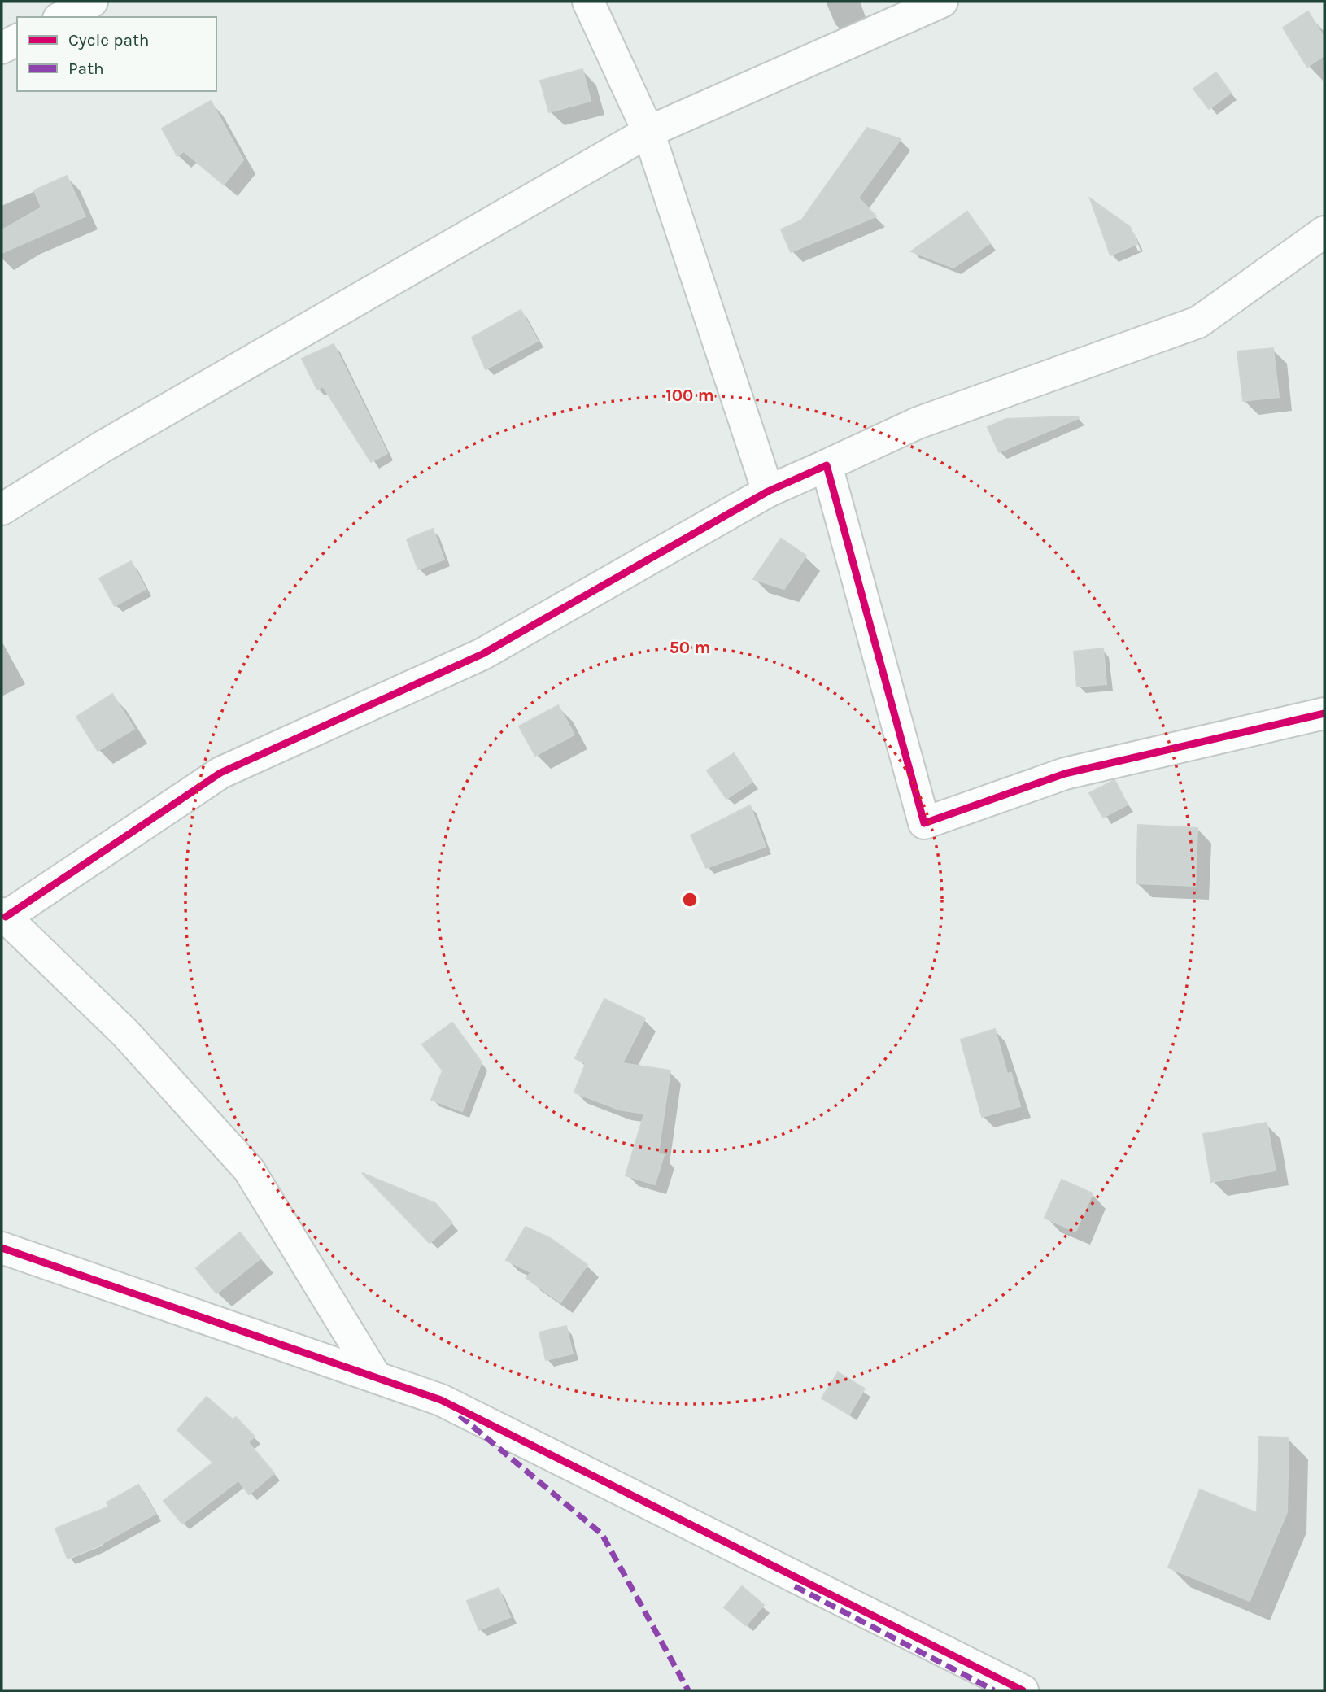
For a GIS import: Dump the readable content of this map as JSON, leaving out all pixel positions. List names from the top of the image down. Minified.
{"legend":["Cycle path","Path"],"rings":["100 m","50 m"]}
